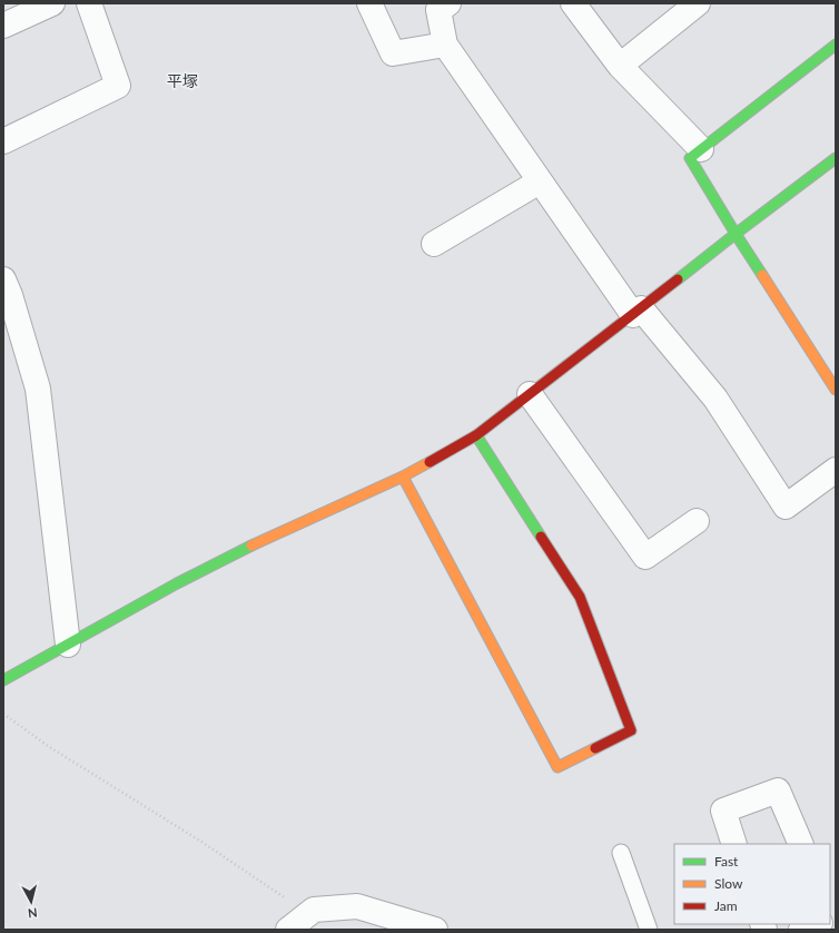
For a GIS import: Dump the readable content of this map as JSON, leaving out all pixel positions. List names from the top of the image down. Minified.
{"districts":["平塚"],"legend":["Fast","Slow","Jam"],"north":"bottom"}
